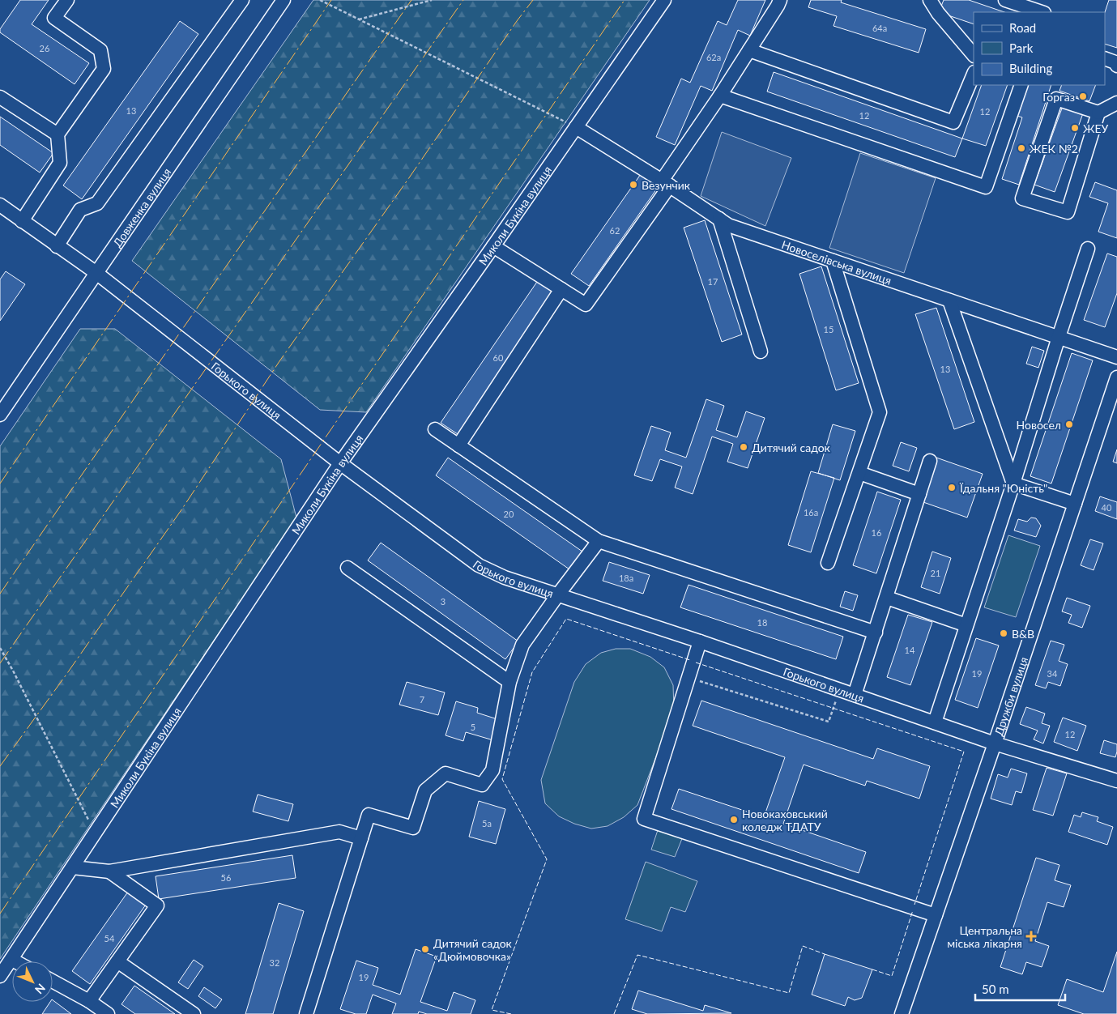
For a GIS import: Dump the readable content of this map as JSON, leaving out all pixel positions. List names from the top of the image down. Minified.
{"streets":{"street":["Довженка вулиця","Миколи Букіна вулиця","Новоселівська вулиця","Горького вулиця","Дружби вулиця"]},"crossings":[["Довженка вулиця","Горького вулиця"],["Миколи Букіна вулиця","Новоселівська вулиця"],["Миколи Букіна вулиця","Горького вулиця"],["Горького вулиця","Дружби вулиця"]],"places":{"other":["Горгаз","ЖЕУ","ЖЕК №2","Везунчик","Новосел","Дитячий садок","Їдальня \"Юність\"","В&В","Новокаховський коледж ТДАТУ","Дитячий садок «Дюймовочка»"],"health":["Центральна міська лікарня"]},"house_numbers":["64а","26","62а","13","12","12","62","17","15","60","13","40","16а","20","16","21","18а","3","18","14","19","34","7","5","12","5а","56","54","32","19"],"legend":["Road","Park","Building"],"scale_bar":"50 m","north":"bottom right"}
